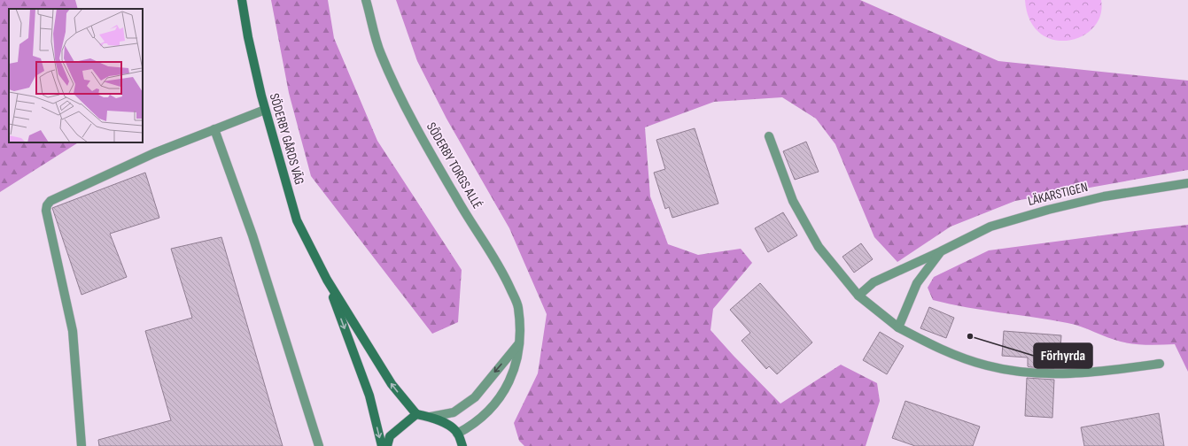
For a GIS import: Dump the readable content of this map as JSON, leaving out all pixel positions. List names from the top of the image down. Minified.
{"streets":{"main road":["SÖDERBY GÅRDS VÄG"],"street":["SÖDERBY TORGS ALLÉ","LÄKARSTIGEN"]},"places":["Förhyrda"]}
